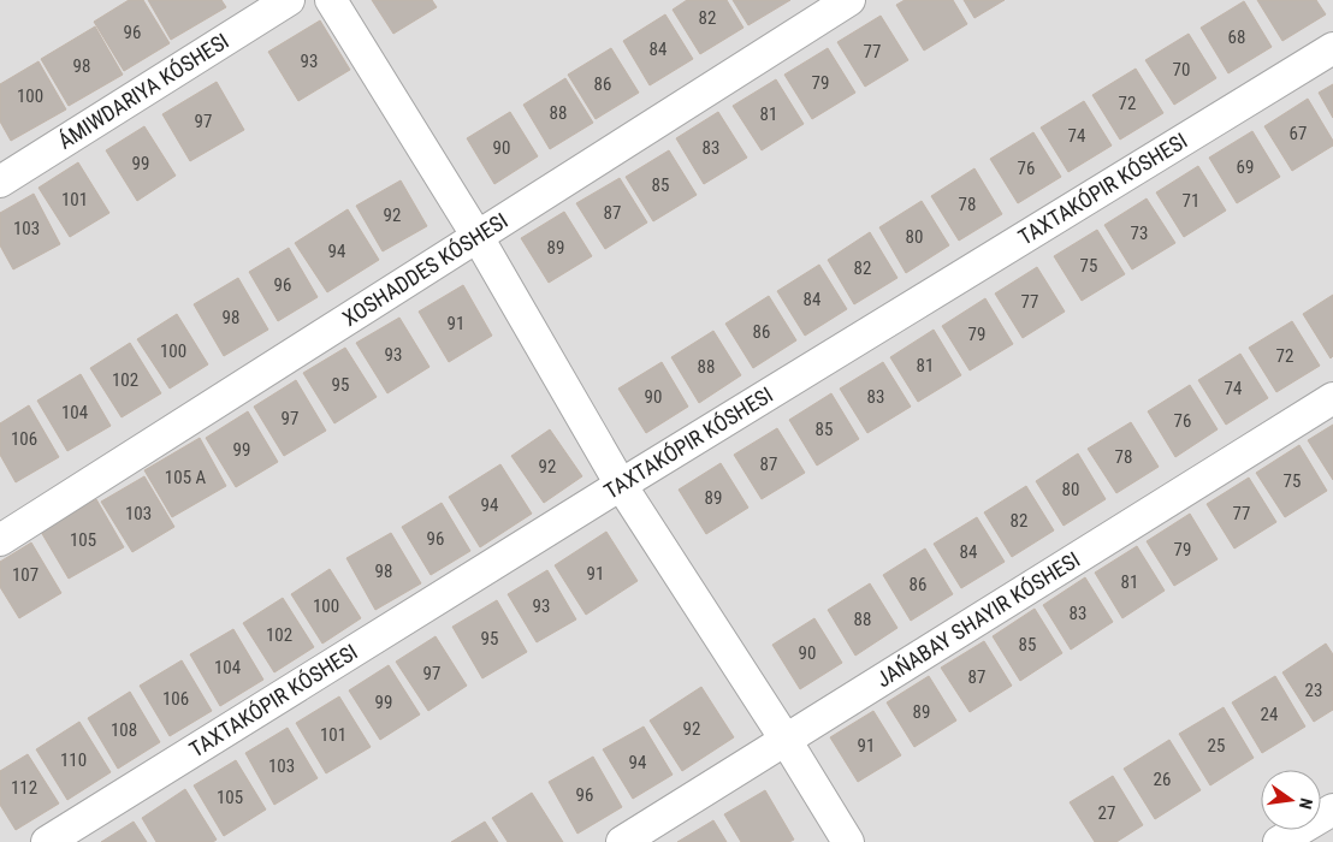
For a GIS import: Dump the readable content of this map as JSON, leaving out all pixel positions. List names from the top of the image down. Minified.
{"streets":{"street":["TAXTAKÓPIR KÓSHESI","XOSHADDES KÓSHESI"]},"house_numbers":["82","96","68","84","77","93","98","70","79","86","100","72","88","81","97","67","74","90","83","99","69","76","85","101","71","78","87","92","103","73","80","89","94","75","82","96","84","77","98","91","86","79","100","93","72","81","88","102","95","74","90","83","104","97","76","85","106","99","78","87","92","105 А","75","80","89","94","103","77","82","96","105","79","84","98","91","107","81","86","100","93","83","88","102","95","85","90","104","97","87","23","106","99","89","24","92","108","101","91","25","110","94","103","26","112","96","105","27"],"north":"right"}
